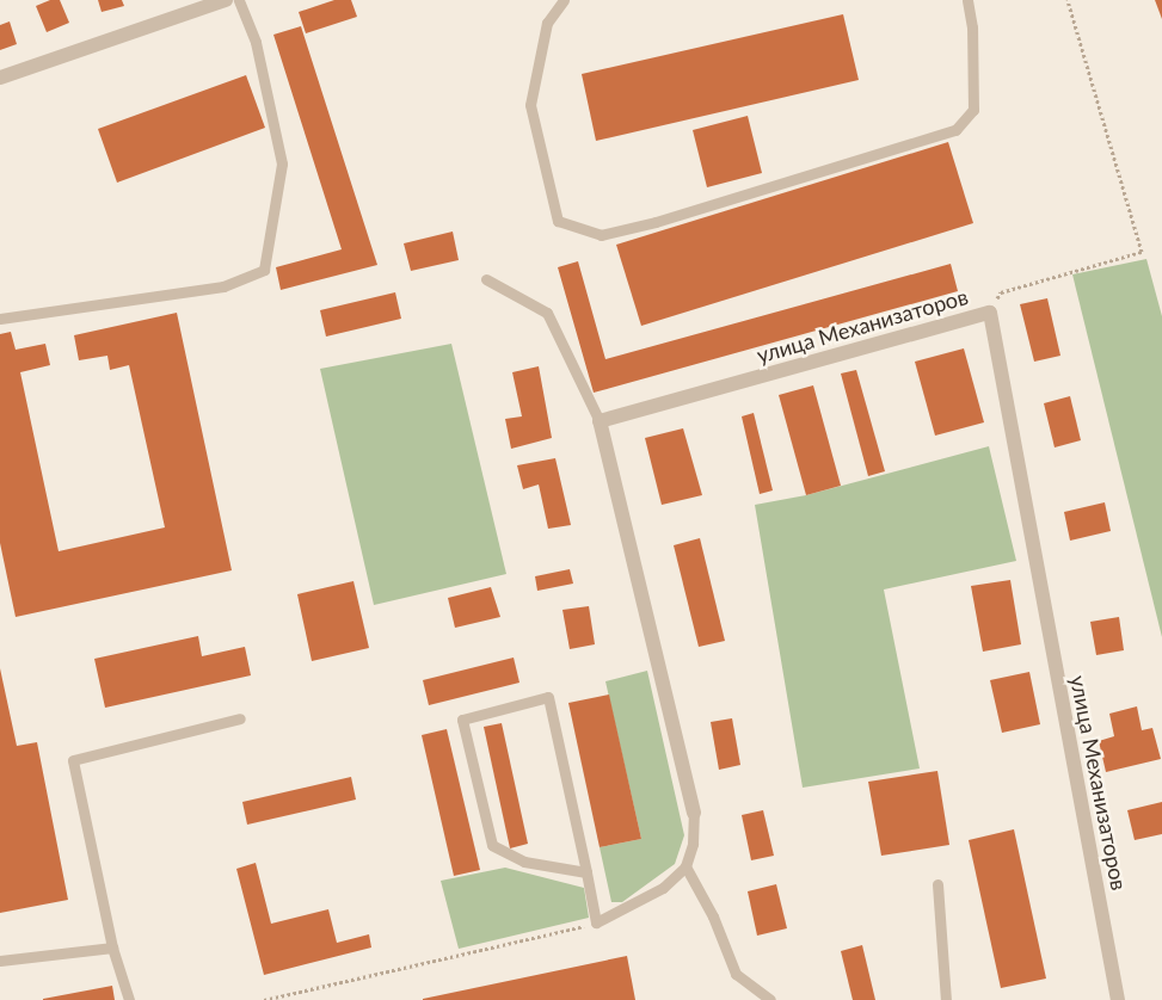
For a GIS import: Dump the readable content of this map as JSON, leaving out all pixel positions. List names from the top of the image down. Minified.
{"streets":{"street":["улица Механизаторов"]}}
